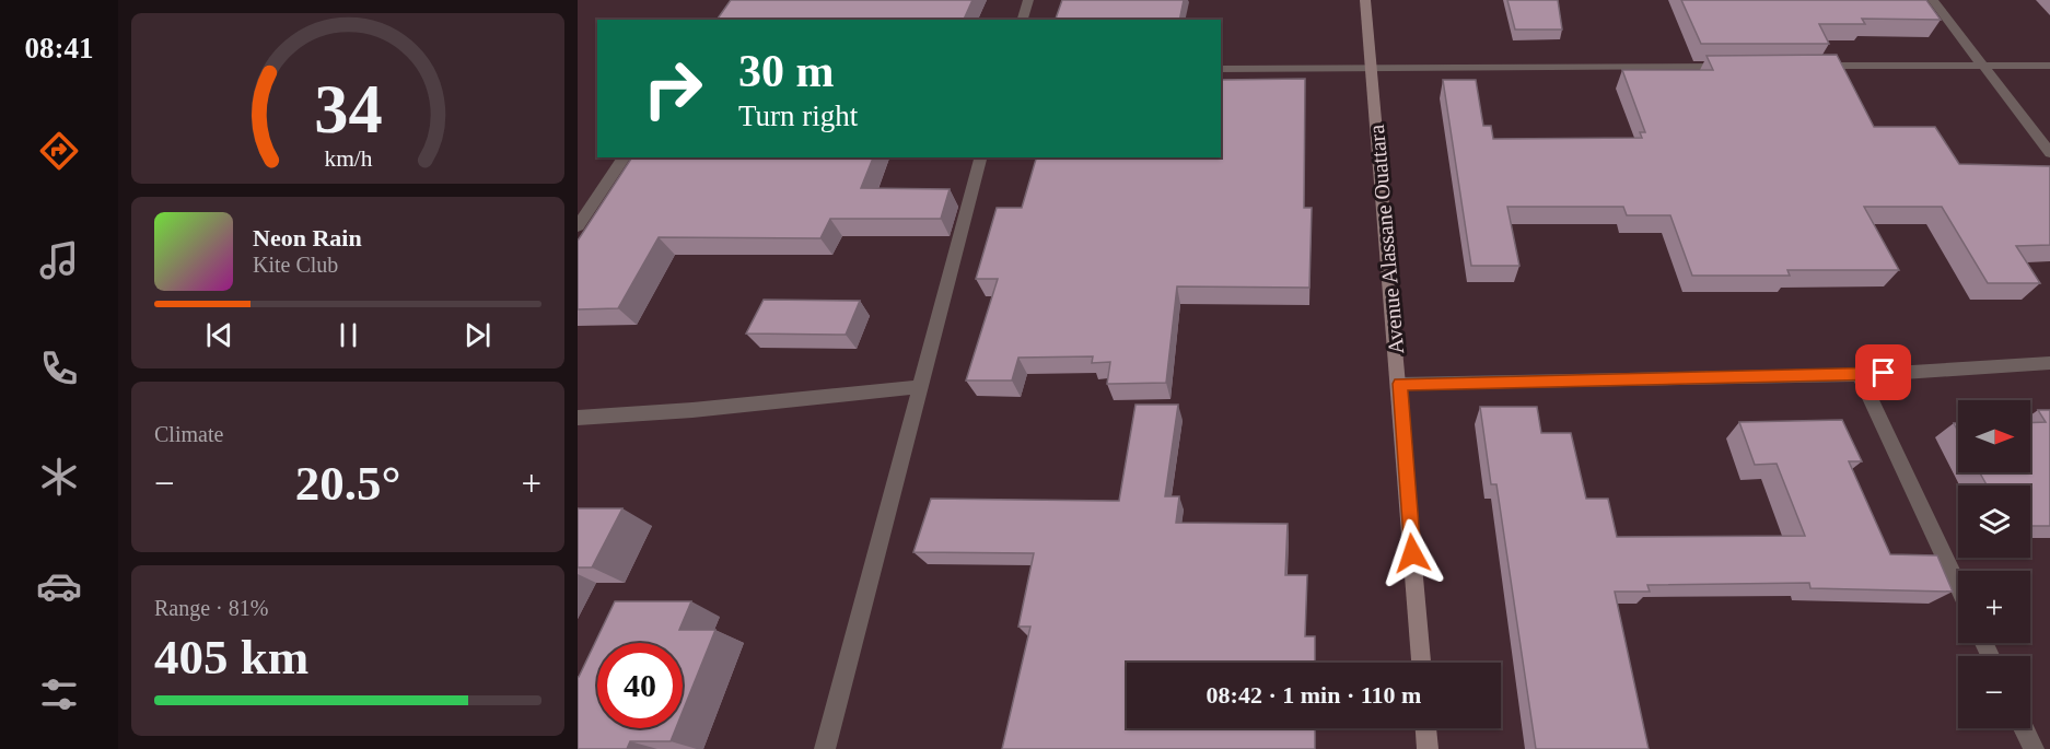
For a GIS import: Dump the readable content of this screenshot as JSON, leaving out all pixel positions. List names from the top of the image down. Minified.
{"streets":{"street":["Avenue Alassane Ouattara"]},"north":"right","page":{"tabs":"08:41","turn":["30 m","Turn right"],"song":["Neon Rain","Kite Club"],"tile":["Climate",["Range · 81%","405 km"]],"map_buttons":["+","−"],"heat":["−","20.5°","+"],"limit":"40","trip":"08:42 · 1 min · 110 m","gauge":["34","km/h"]}}
